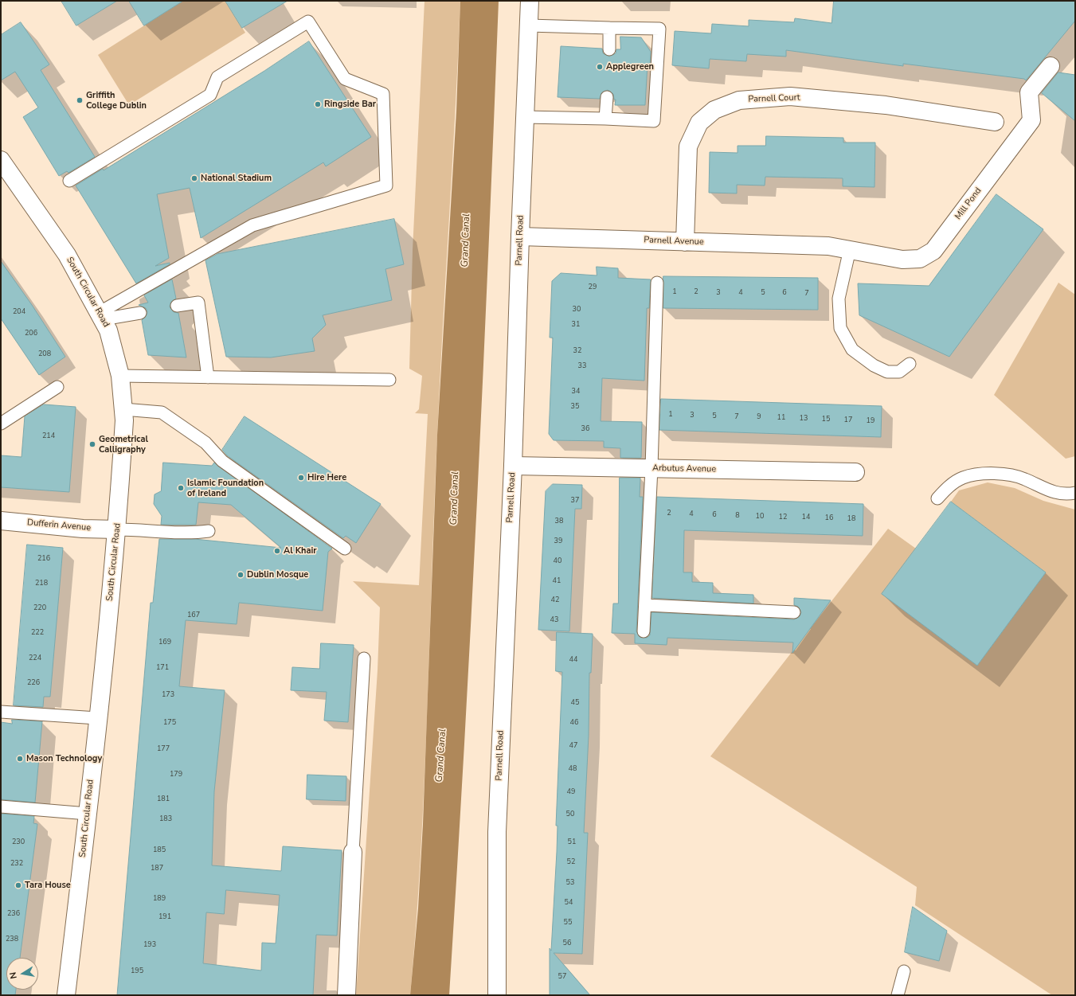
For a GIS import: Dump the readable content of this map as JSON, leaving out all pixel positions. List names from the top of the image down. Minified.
{"streets":{"main road":["Parnell Court","Mill Pond","Parnell Road","Parnell Avenue","South Circular Road","Arbutus Avenue","Dufferin Avenue"]},"crossings":[["Parnell Court","Parnell Avenue"],["Mill Pond","Parnell Avenue"],["Parnell Road","Parnell Avenue"],["Parnell Road","Arbutus Avenue"],["South Circular Road","Dufferin Avenue"]],"water":["Grand Canal"],"places":["Applegreen","Griffith College Dublin","Ringside Bar","National Stadium","Geometrical Calligraphy","Hire Here","Islamic Foundation of Ireland","Al Khair","Dublin Mosque","Mason Technology","Tara House"],"house_numbers":["29","1","2","3","4","5","6","7","30","204","31","206","32","208","33","34","35","1","3","5","7","9","11","13","15","17","19","36","214","37","2","4","6","8","10","12","14","16","18","38","39","216","40","41","218","42","220","167","43","222","169","224","44","171","226","173","45","175","46","47","177","48","179","49","181","50","183","230","51","185","52","232","187","53","189","54","236","191","55","238","56","193","195","57"],"north":"left"}
